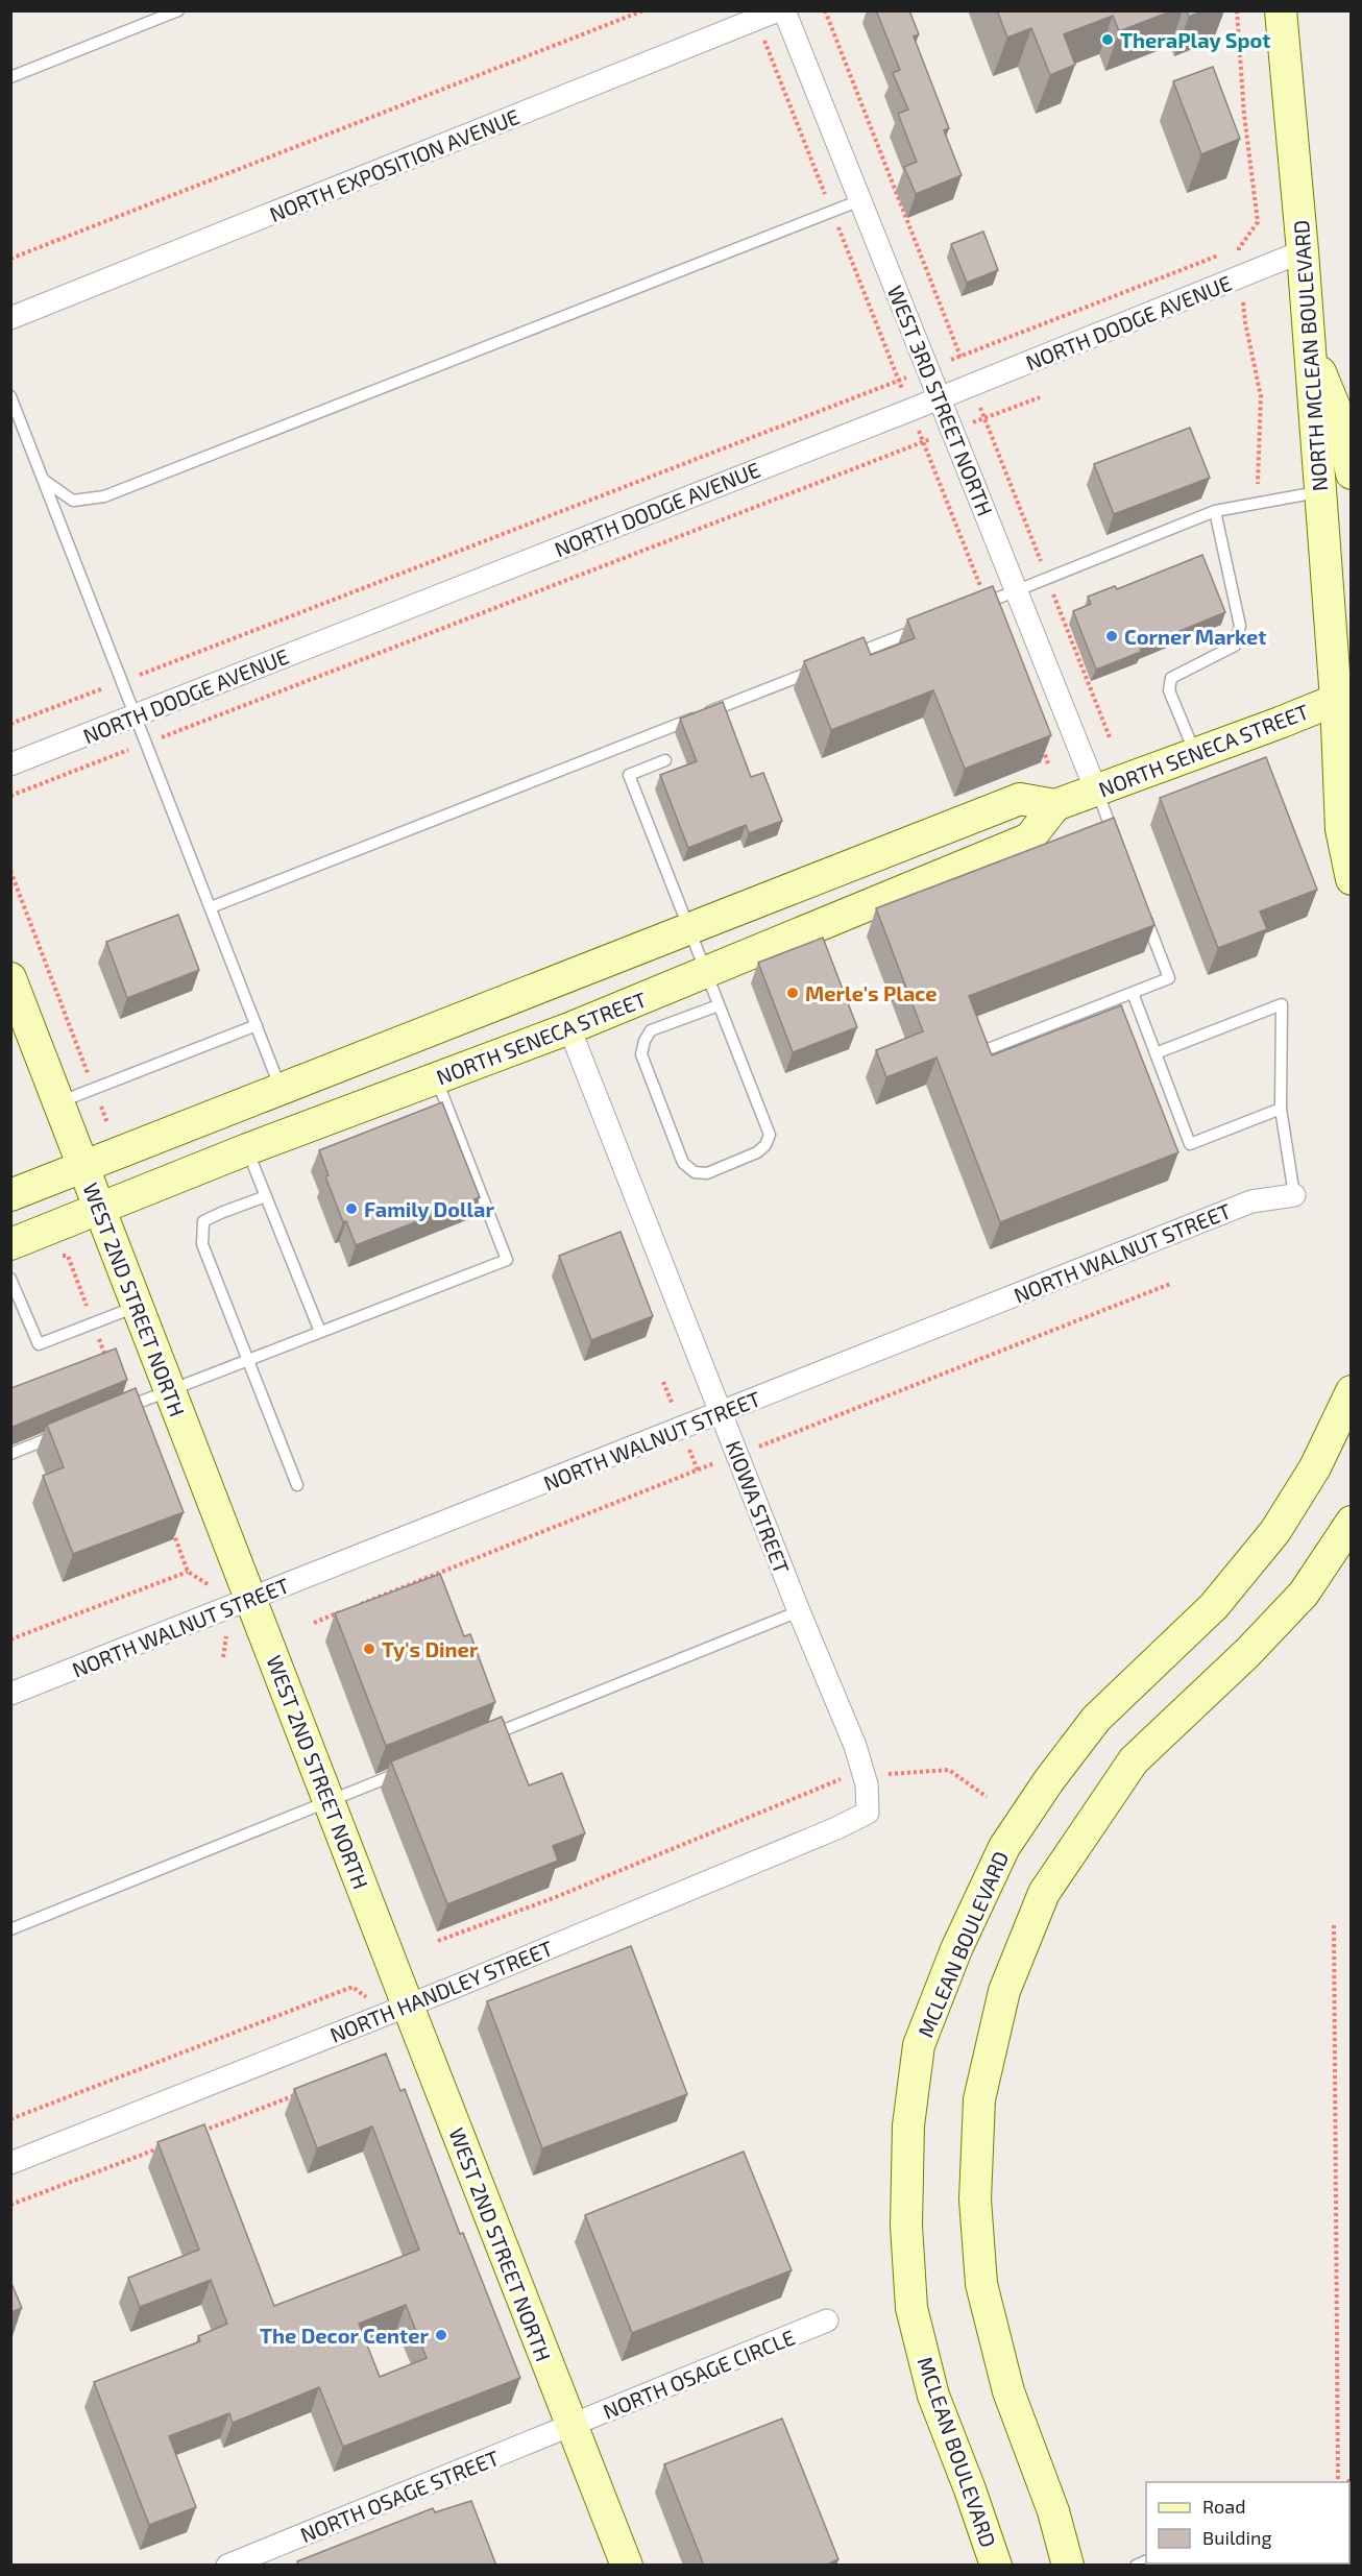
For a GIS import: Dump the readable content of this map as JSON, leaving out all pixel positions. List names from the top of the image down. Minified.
{"streets":{"main road":["NORTH MCLEAN BOULEVARD","NORTH SENECA STREET","WEST 2ND STREET NORTH","MCLEAN BOULEVARD"],"street":["NORTH EXPOSITION AVENUE","NORTH DODGE AVENUE","WEST 3RD STREET NORTH","NORTH WALNUT STREET","KIOWA STREET","NORTH HANDLEY STREET","NORTH OSAGE CIRCLE","NORTH OSAGE STREET"]},"crossings":[["NORTH DODGE AVENUE","NORTH MCLEAN BOULEVARD"],["NORTH DODGE AVENUE","WEST 3RD STREET NORTH"],["NORTH MCLEAN BOULEVARD","NORTH SENECA STREET"],["WEST 3RD STREET NORTH","NORTH SENECA STREET"],["NORTH SENECA STREET","WEST 2ND STREET NORTH"],["NORTH SENECA STREET","KIOWA STREET"],["NORTH WALNUT STREET","WEST 2ND STREET NORTH"],["NORTH WALNUT STREET","KIOWA STREET"],["WEST 2ND STREET NORTH","NORTH HANDLEY STREET"],["WEST 2ND STREET NORTH","NORTH OSAGE CIRCLE"],["WEST 2ND STREET NORTH","NORTH OSAGE STREET"],["KIOWA STREET","NORTH HANDLEY STREET"],["NORTH OSAGE CIRCLE","NORTH OSAGE STREET"]],"places":["TheraPlay Spot","Corner Market","Merle's Place","Family Dollar","Ty's Diner","The Decor Center"],"legend":["Road","Building"]}
